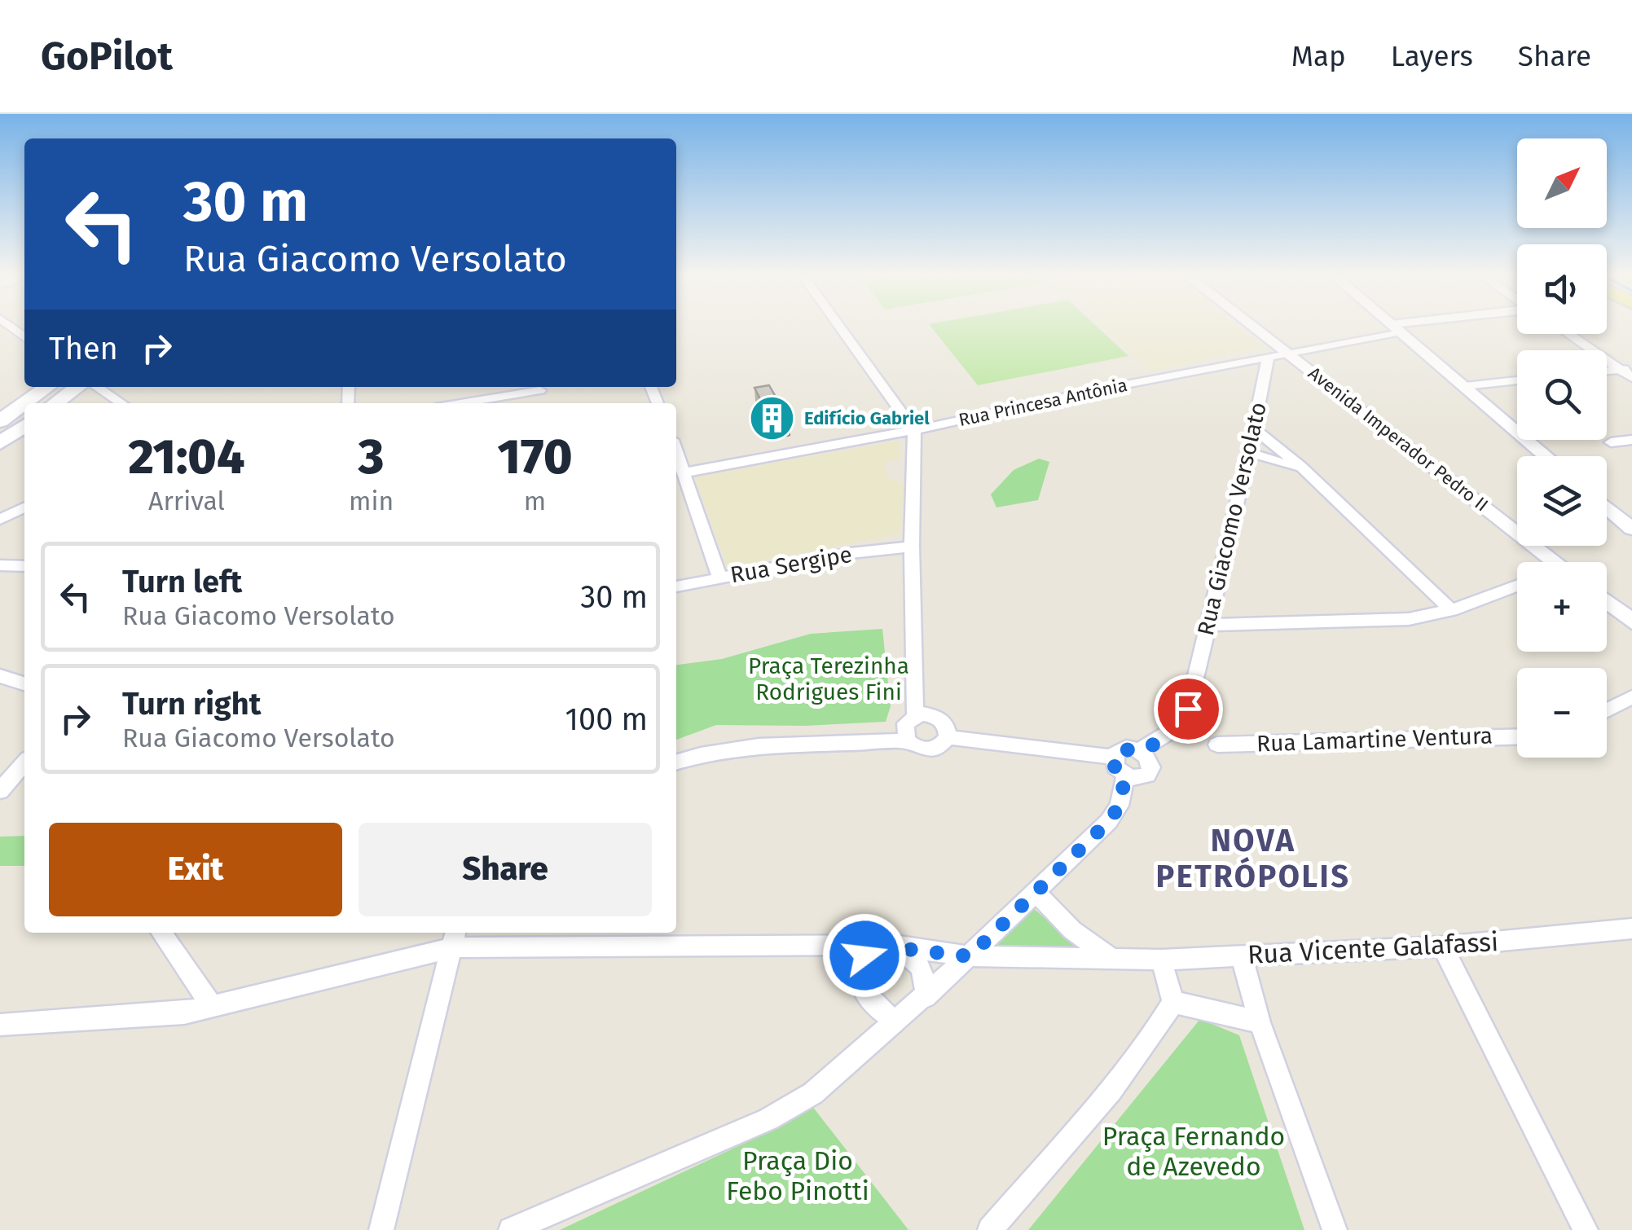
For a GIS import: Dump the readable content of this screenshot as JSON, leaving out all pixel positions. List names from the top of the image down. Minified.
{"streets":{"street":["Rua Princesa Antônia","Avenida Imperador Pedro II","Rua Giacomo Versolato","Rua Sergipe","Rua Lamartine Ventura","Rua Vicente Galafassi"]},"crossings":[["Rua Princesa Antônia","Avenida Imperador Pedro II"],["Rua Princesa Antônia","Rua Giacomo Versolato"]],"districts":["NOVA PETRÓPOLIS"],"parks":["Praça Terezinha Rodrigues Fini","Praça Fernando de Azevedo","Praça Dio Febo Pinotti"],"places":{"building":["Edifício Gabriel"]},"north":"top right","page":{"header":"GoPilot","nav":["Map","Layers","Share"],"map_buttons":["+","−"],"turn":["30 m","Rua Giacomo Versolato"],"then":"Then","eta":["21:04","Arrival","3","min","170","m"],"list":[{"name":"Turn left","note":"Rua Giacomo Versolato","value":"30 m"},{"name":"Turn right","note":"Rua Giacomo Versolato","value":"100 m"}],"buttons":["Exit","Share"]}}
